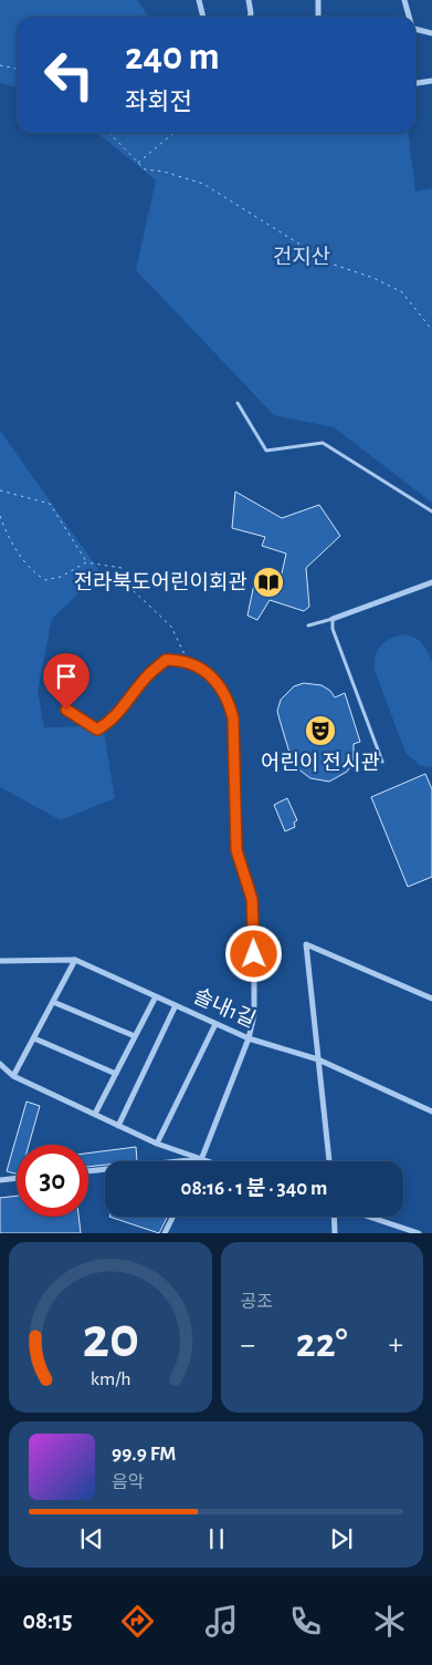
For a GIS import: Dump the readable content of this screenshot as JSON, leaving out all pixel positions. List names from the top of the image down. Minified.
{"streets":{"street":["솔내1길"]},"parks":["건지산"],"places":{"library":["전라북도어린이회관"],"theatre":["어린이 전시관"]},"page":{"turn":["240 m","좌회전"],"limit":"30","trip":"08:16 · 1 분 · 340 m","tile":"공조","heat":["−","22°","+"],"song":["99.9 FM","음악"],"tabs":"08:15","gauge":["20","km/h"]}}
